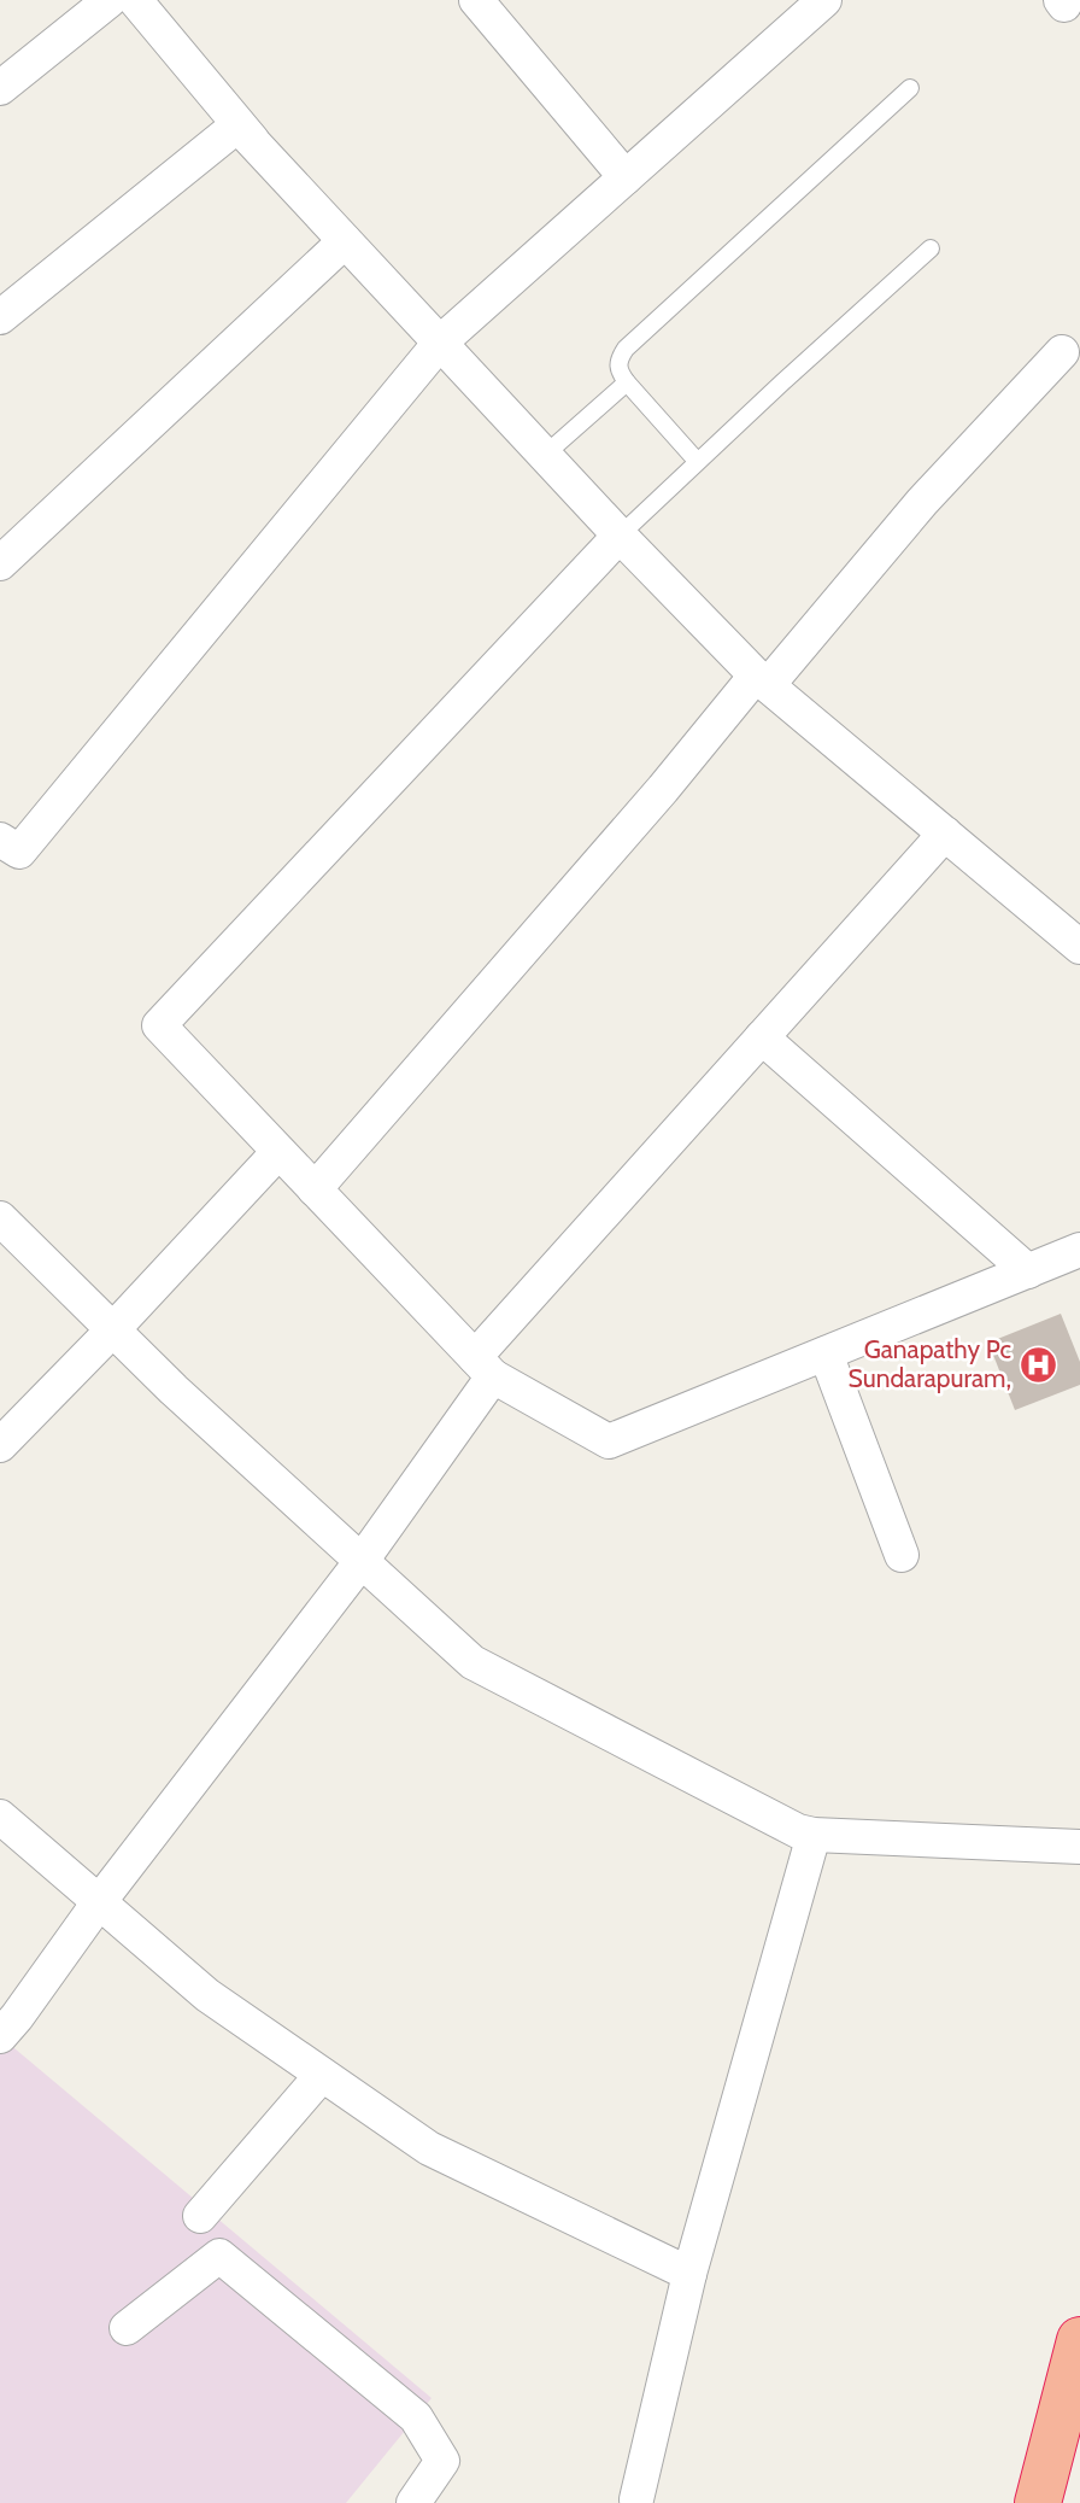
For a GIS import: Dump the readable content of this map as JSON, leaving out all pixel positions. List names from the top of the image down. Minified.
{"places":{"hospital":["Ganapathy Pc Sundarapuram,"]}}
